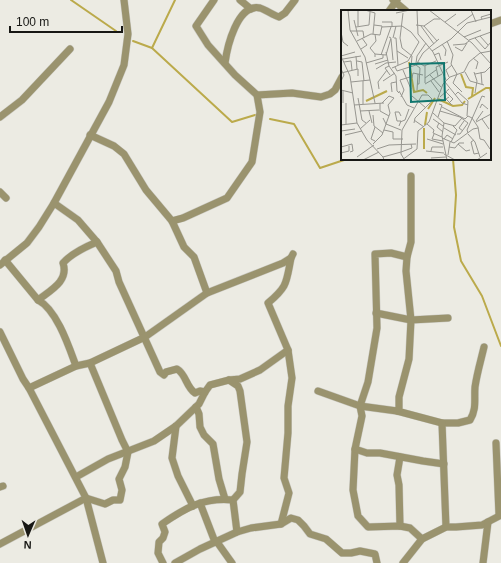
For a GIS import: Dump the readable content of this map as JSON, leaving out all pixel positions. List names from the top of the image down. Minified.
{"scale_bar":"100 m","north":"bottom"}
